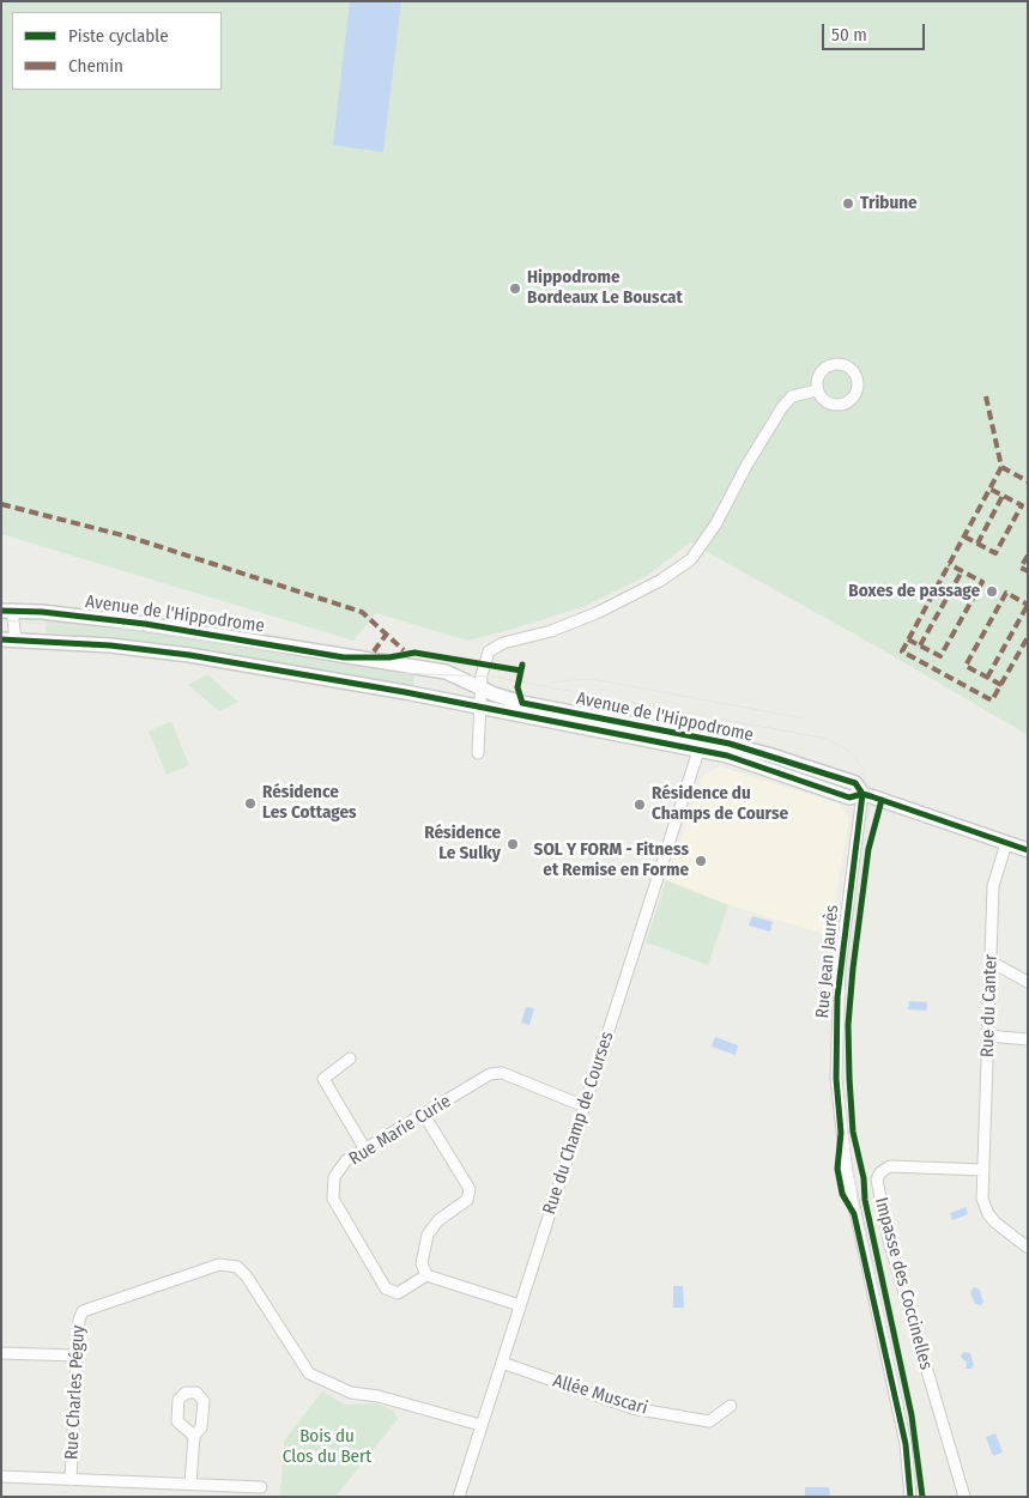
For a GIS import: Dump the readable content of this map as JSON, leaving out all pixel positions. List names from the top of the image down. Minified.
{"streets":{"street":["Avenue de l'Hippodrome","Rue Jean Jaurès","Rue du Canter","Rue du Champ de Courses","Rue Marie Curie","Impasse des Coccinelles","Rue Charles Péguy","Allée Muscari"]},"crossings":[["Avenue de l'Hippodrome","Rue Jean Jaurès"],["Avenue de l'Hippodrome","Rue du Canter"],["Avenue de l'Hippodrome","Rue du Champ de Courses"],["Rue du Canter","Impasse des Coccinelles"],["Rue du Champ de Courses","Rue Marie Curie"],["Rue du Champ de Courses","Rue Charles Péguy"],["Rue du Champ de Courses","Allée Muscari"]],"parks":["Bois du Clos du Bert"],"places":["Tribune","Hippodrome Bordeaux Le Bouscat","Boxes de passage","Résidence Les Cottages","Résidence du Champs de Course","Résidence Le Sulky","SOL Y FORM - Fitness et Remise en Forme"],"legend":["Piste cyclable","Chemin"],"scale_bar":"50 m"}
